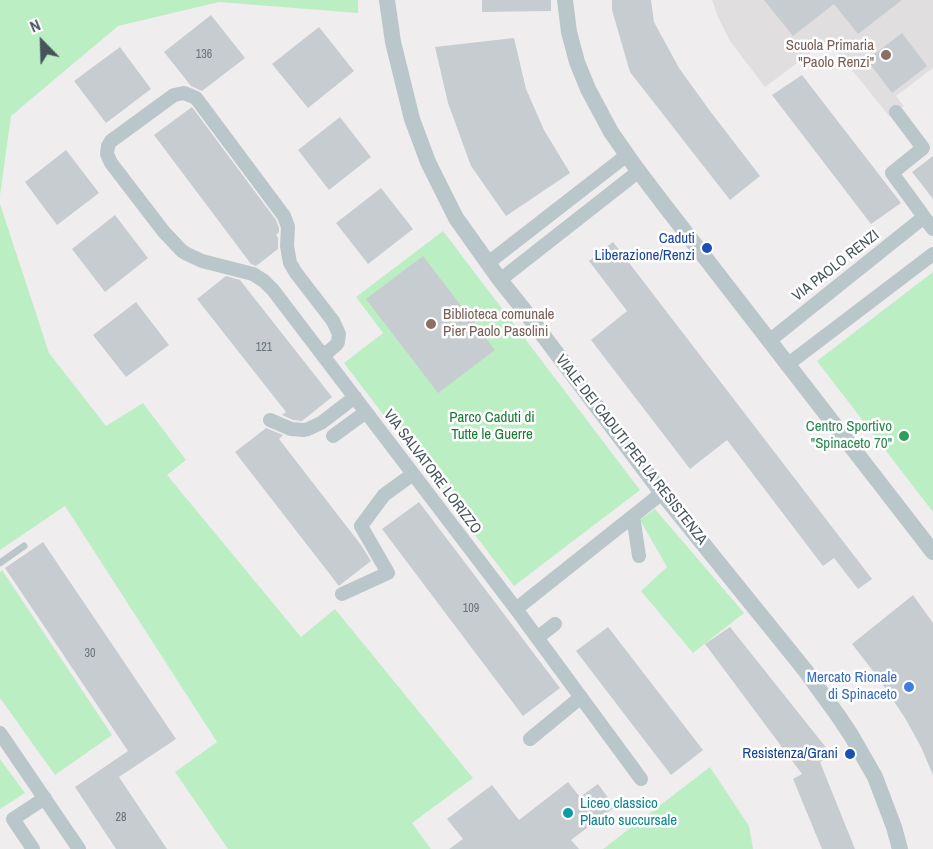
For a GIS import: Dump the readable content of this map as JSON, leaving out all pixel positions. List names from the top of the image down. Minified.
{"streets":{"street":["VIA PAOLO RENZI","VIALE DEI CADUTI PER LA RESISTENZA","VIA SALVATORE LORIZZO"]},"parks":["Parco Caduti di Tutte le Guerre"],"places":["Scuola Primaria \"Paolo Renzi\"","Caduti Liberazione/Renzi","Biblioteca comunale Pier Paolo Pasolini","Centro Sportivo \"Spinaceto 70\"","Mercato Rionale di Spinaceto","Resistenza/Grani","Liceo classico Plauto succursale"],"house_numbers":["136","121","109","30","28"],"north":"top left"}
